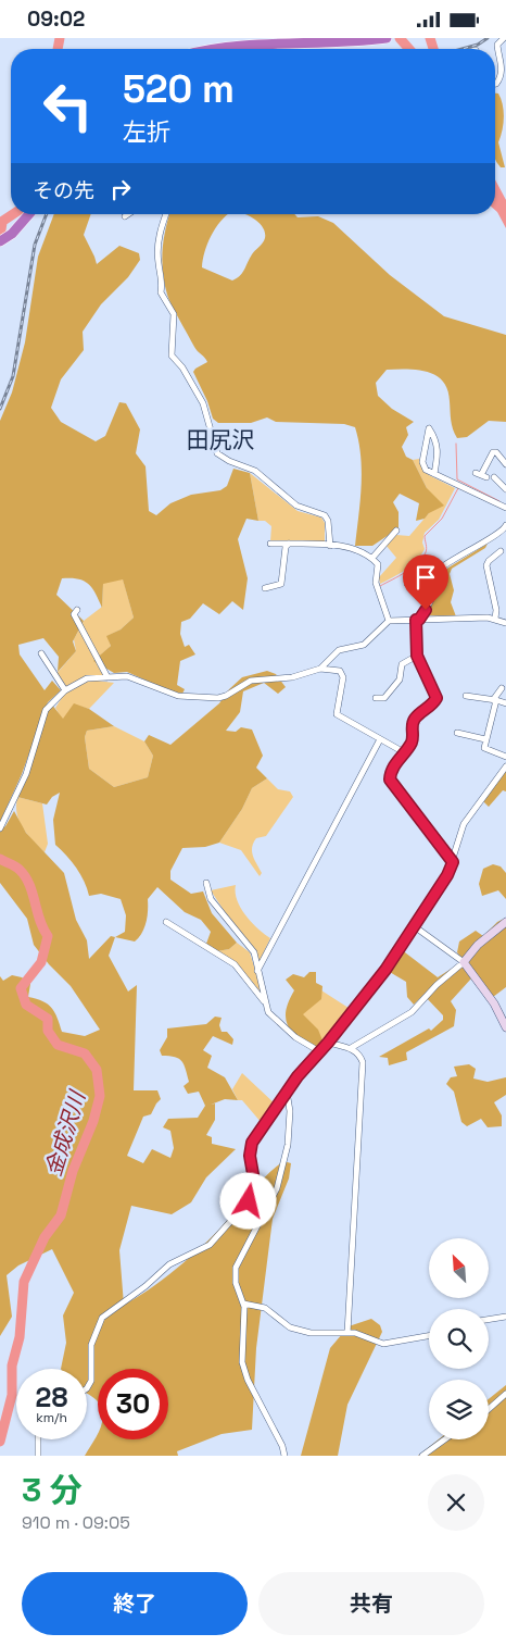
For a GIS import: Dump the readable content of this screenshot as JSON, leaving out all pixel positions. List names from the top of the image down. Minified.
{"districts":["田尻沢"],"water":["金成沢川"],"north":"top left","page":{"status":"09:02","turn":["520 m","左折"],"then":"その先","speed":"28 km/h","limit":"30","heading":["3 分","910 m · 09:05"],"buttons":["終了","共有"]}}
